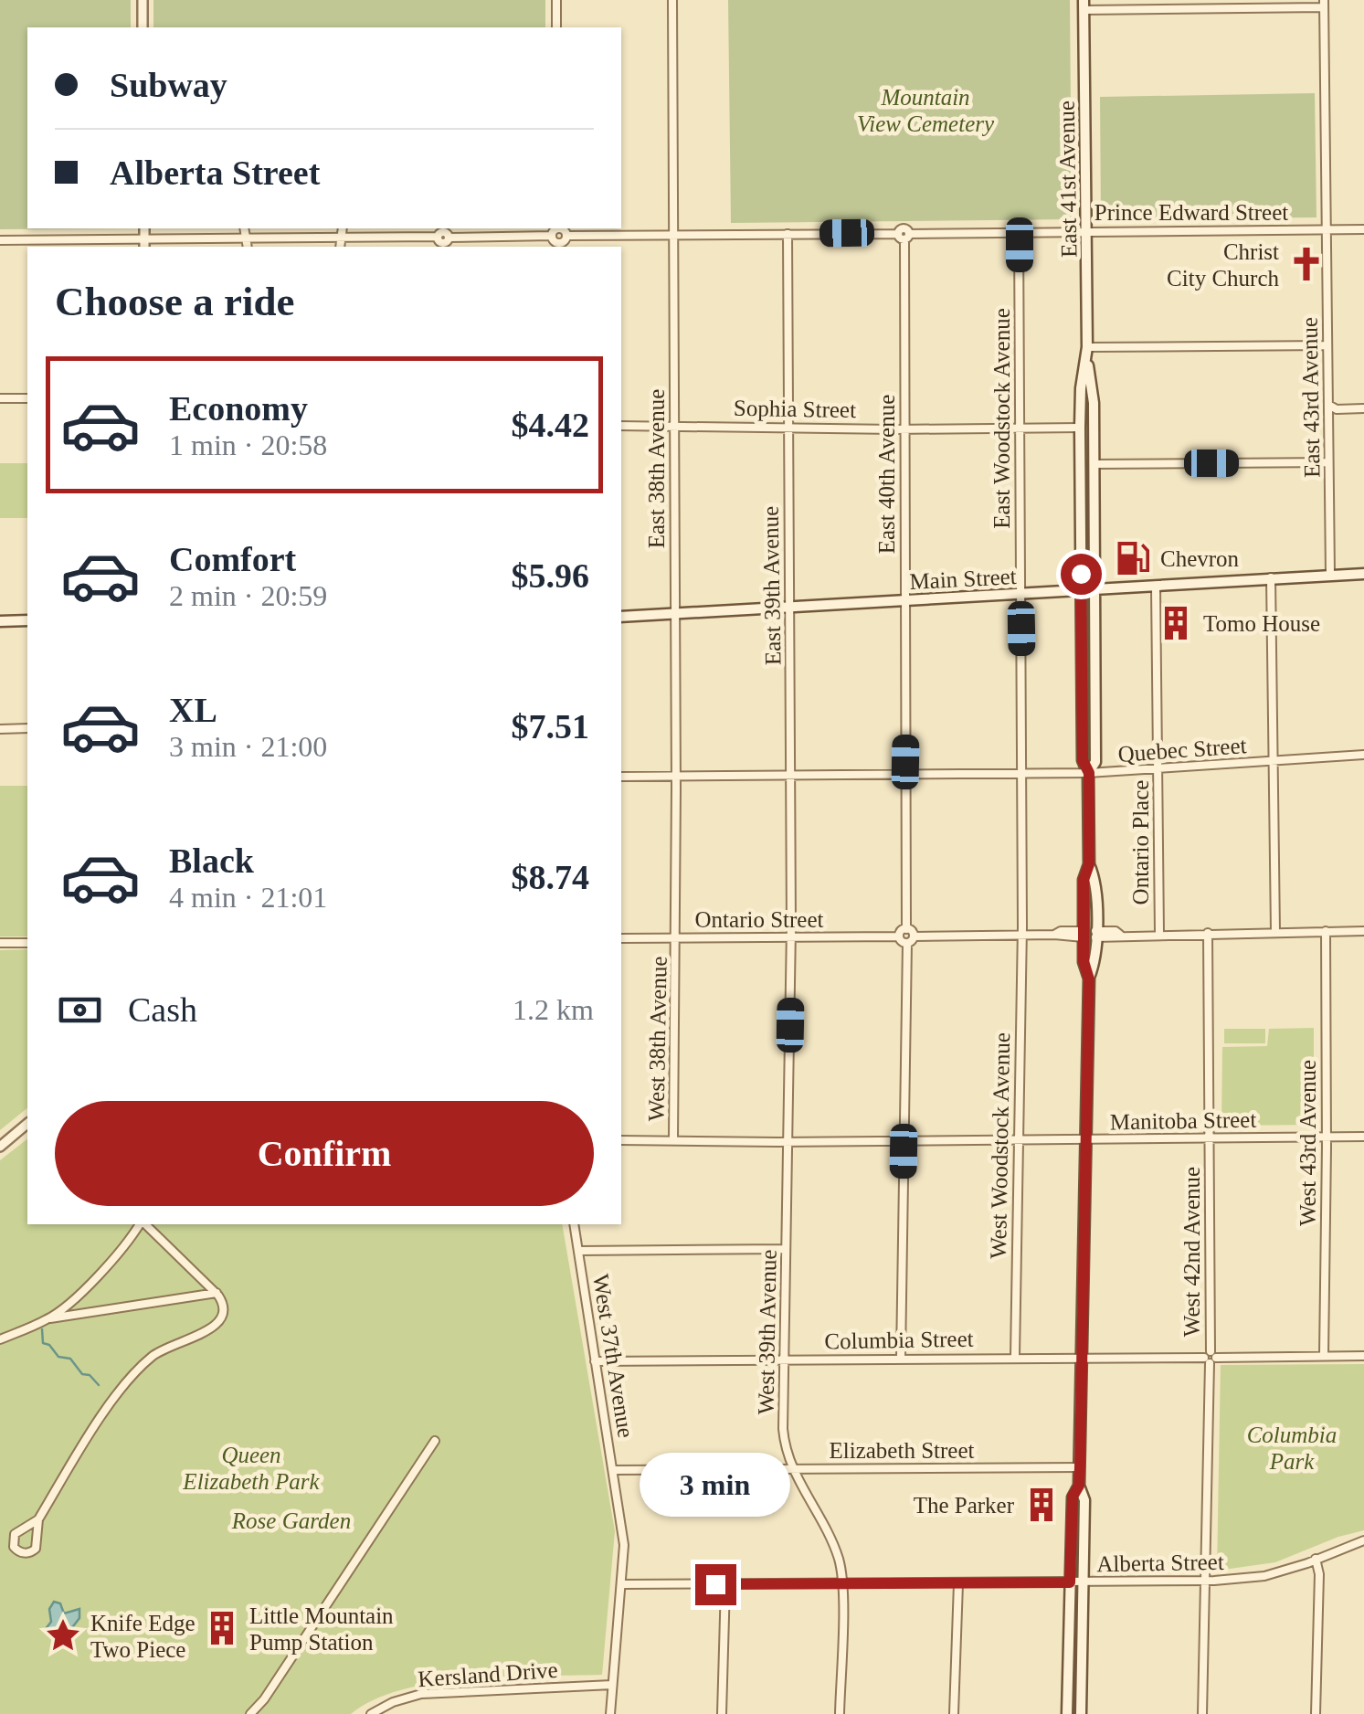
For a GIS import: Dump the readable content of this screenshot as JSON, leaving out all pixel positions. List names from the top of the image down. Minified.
{"streets":{"main road":["East 41st Avenue","Main Street"],"street":["Prince Edward Street","East 43rd Avenue","Sophia Street","East Woodstock Avenue","East 38th Avenue","East 40th Avenue","East 39th Avenue","Quebec Street","Ontario Place","Ontario Street","West 38th Avenue","Manitoba Street","West 43rd Avenue","West Woodstock Avenue","West 42nd Avenue","West 39th Avenue","Columbia Street","West 37th Avenue","Elizabeth Street","Alberta Street","Kersland Drive"]},"crossings":[["East 41st Avenue","Prince Edward Street"],["East 41st Avenue","Sophia Street"],["East 41st Avenue","Main Street"],["East 41st Avenue","Quebec Street"],["East 41st Avenue","Manitoba Street"],["East 41st Avenue","Columbia Street"],["East 41st Avenue","Elizabeth Street"],["Prince Edward Street","East 43rd Avenue"],["Prince Edward Street","East Woodstock Avenue"],["Prince Edward Street","East 38th Avenue"],["Prince Edward Street","East 40th Avenue"],["Prince Edward Street","East 39th Avenue"],["East 43rd Avenue","Main Street"],["Sophia Street","East Woodstock Avenue"],["Sophia Street","East 38th Avenue"],["Sophia Street","East 40th Avenue"],["Sophia Street","East 39th Avenue"],["East Woodstock Avenue","Main Street"],["East Woodstock Avenue","Quebec Street"],["East Woodstock Avenue","West Woodstock Avenue"],["East 38th Avenue","Main Street"],["East 38th Avenue","Quebec Street"],["East 38th Avenue","Ontario Street"],["East 38th Avenue","West 38th Avenue"],["East 40th Avenue","Main Street"],["East 40th Avenue","Quebec Street"],["Main Street","East 39th Avenue"],["Main Street","Ontario Place"],["East 39th Avenue","Quebec Street"],["East 39th Avenue","Ontario Street"],["East 39th Avenue","West 39th Avenue"],["Quebec Street","Ontario Place"],["Ontario Street","West 38th Avenue"],["Ontario Street","West 39th Avenue"],["West 38th Avenue","Manitoba Street"],["Manitoba Street","West 43rd Avenue"],["Manitoba Street","West Woodstock Avenue"],["Manitoba Street","West 42nd Avenue"],["Manitoba Street","West 39th Avenue"],["West 43rd Avenue","Columbia Street"],["West Woodstock Avenue","Columbia Street"],["West 42nd Avenue","Columbia Street"],["West 42nd Avenue","Alberta Street"],["West 39th Avenue","Columbia Street"],["West 39th Avenue","Elizabeth Street"],["West 39th Avenue","Alberta Street"],["Columbia Street","West 37th Avenue"],["West 37th Avenue","Elizabeth Street"],["West 37th Avenue","Alberta Street"],["West 37th Avenue","Kersland Drive"]],"parks":["Mountain View Cemetery","Columbia Park","Queen Elizabeth Park","Rose Garden"],"places":{"church":["Christ City Church"],"fuel station":["Chevron"],"building":["Tomo House","The Parker","Little Mountain Pump Station"],"place":["Knife Edge Two Piece"]},"page":{"banner":["Subway","Alberta Street"],"heading":"Choose a ride","list":[{"name":"Economy","note":"1 min · 20:58","value":"$4.42"},{"name":"Comfort","note":"2 min · 20:59","value":"$5.96"},{"name":"XL","note":"3 min · 21:00","value":"$7.51"},{"name":"Black","note":"4 min · 21:01","value":"$8.74"}],"pay":["Cash","1.2 km"],"buttons":"Confirm","bubble":"3 min"}}
